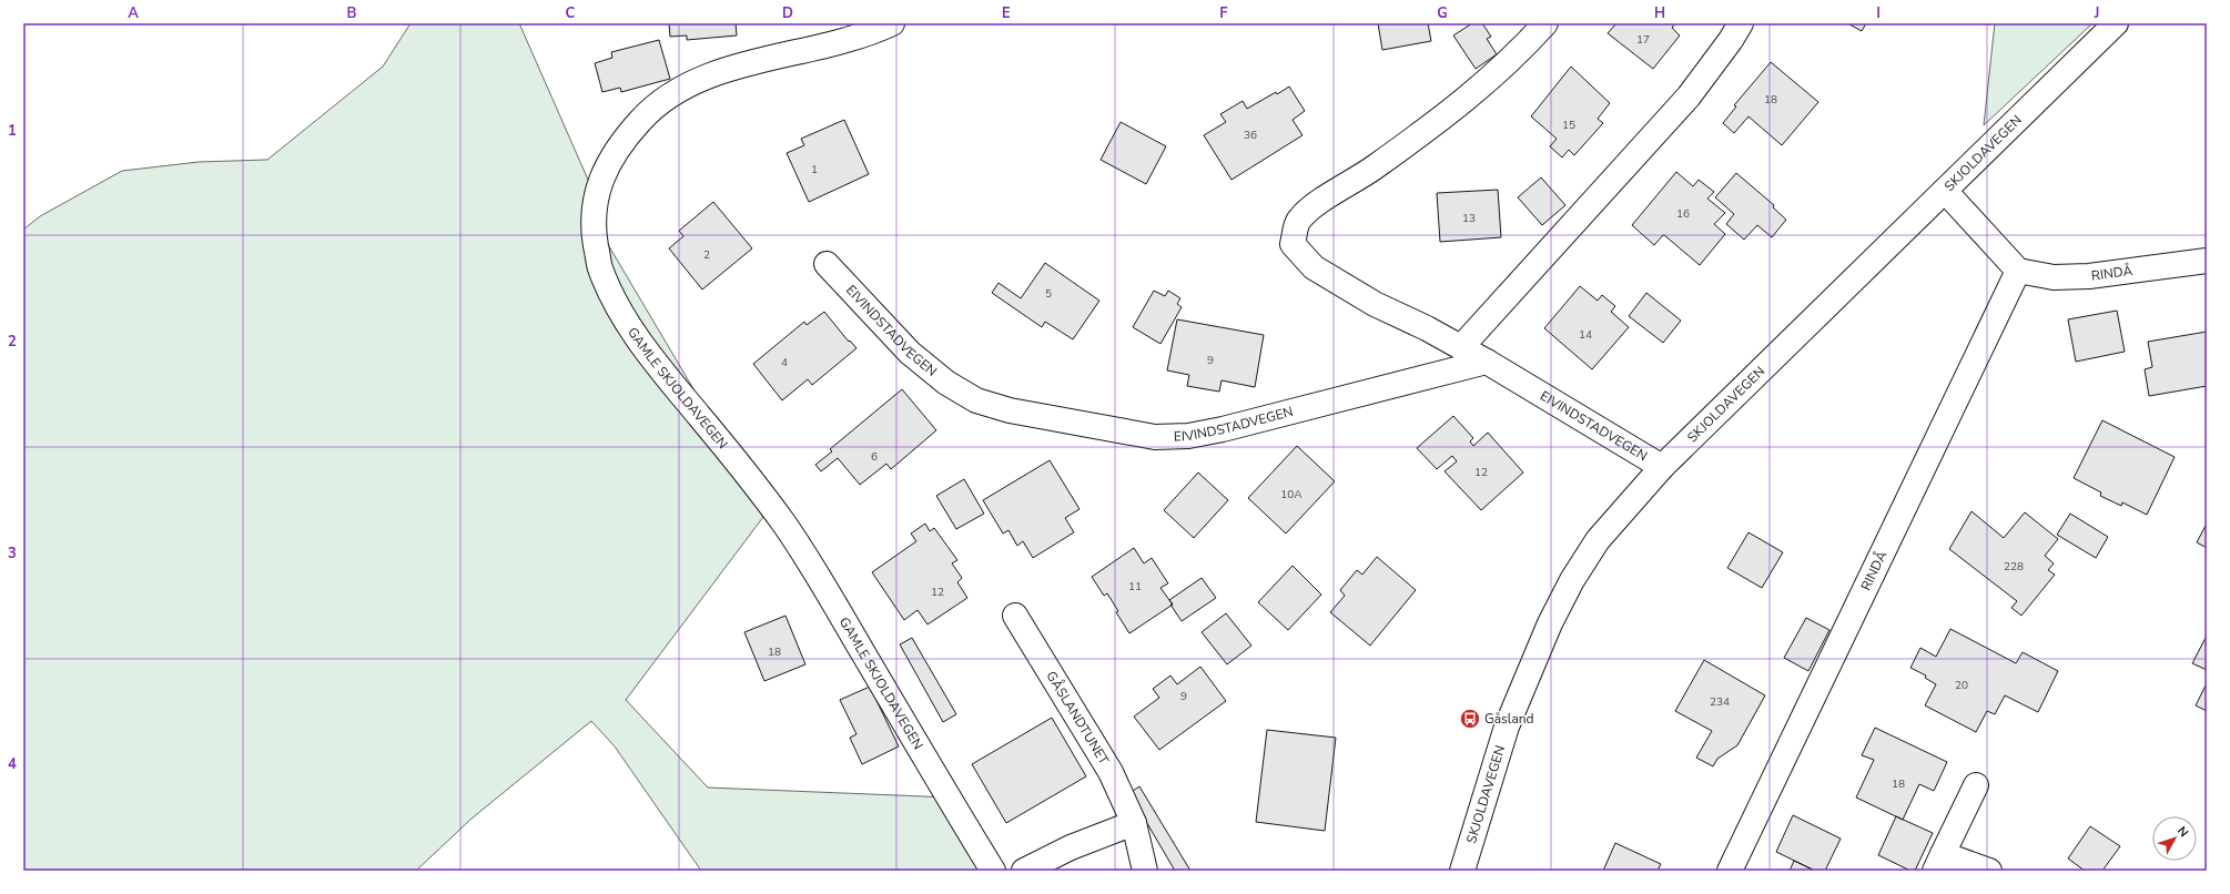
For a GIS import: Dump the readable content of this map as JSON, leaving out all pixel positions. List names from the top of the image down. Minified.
{"streets":{"street":["SKJOLDAVEGEN","RINDÅ","EIVINDSTADVEGEN","GAMLE SKJOLDAVEGEN","GÅSLANDTUNET"]},"crossings":[["SKJOLDAVEGEN","EIVINDSTADVEGEN"]],"places":{"bus stop":["Gåsland"]},"house_numbers":["17","18","15","36","1","16","13","2","5","14","9","4","6","12","10A","228","11","12","18","20","9","234","18"],"north":"top right","grid":{"columns":["A","B","C","D","E","F","G","H","I","J"],"rows":["1","2","3","4"]}}
